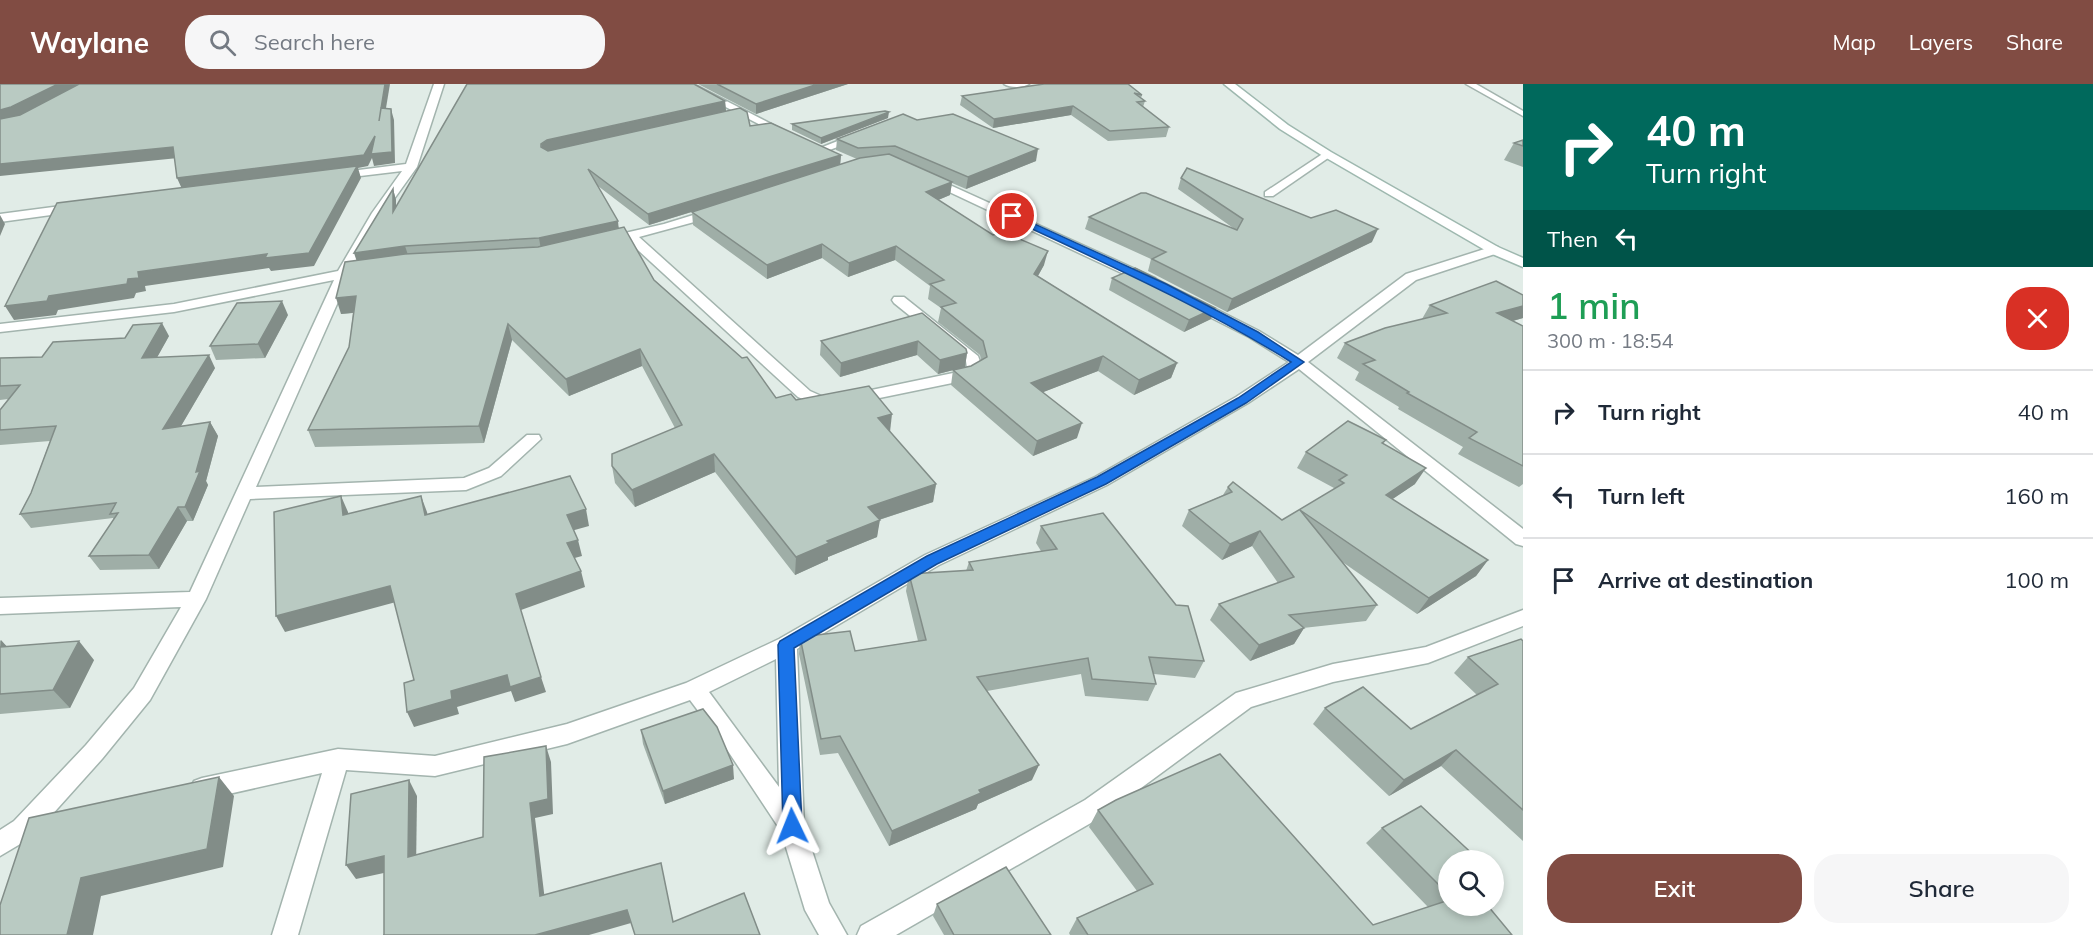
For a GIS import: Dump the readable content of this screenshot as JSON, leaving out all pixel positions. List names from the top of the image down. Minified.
{"page":{"header":"Waylane","search":"Search here","nav":["Map","Layers","Share"],"turn":["40 m","Turn right"],"then":"Then","heading":["1 min","300 m · 18:54"],"list":[{"name":"Turn right","value":"40 m"},{"name":"Turn left","value":"160 m"},{"name":"Arrive at destination","value":"100 m"}],"buttons":["Exit","Share"]}}
